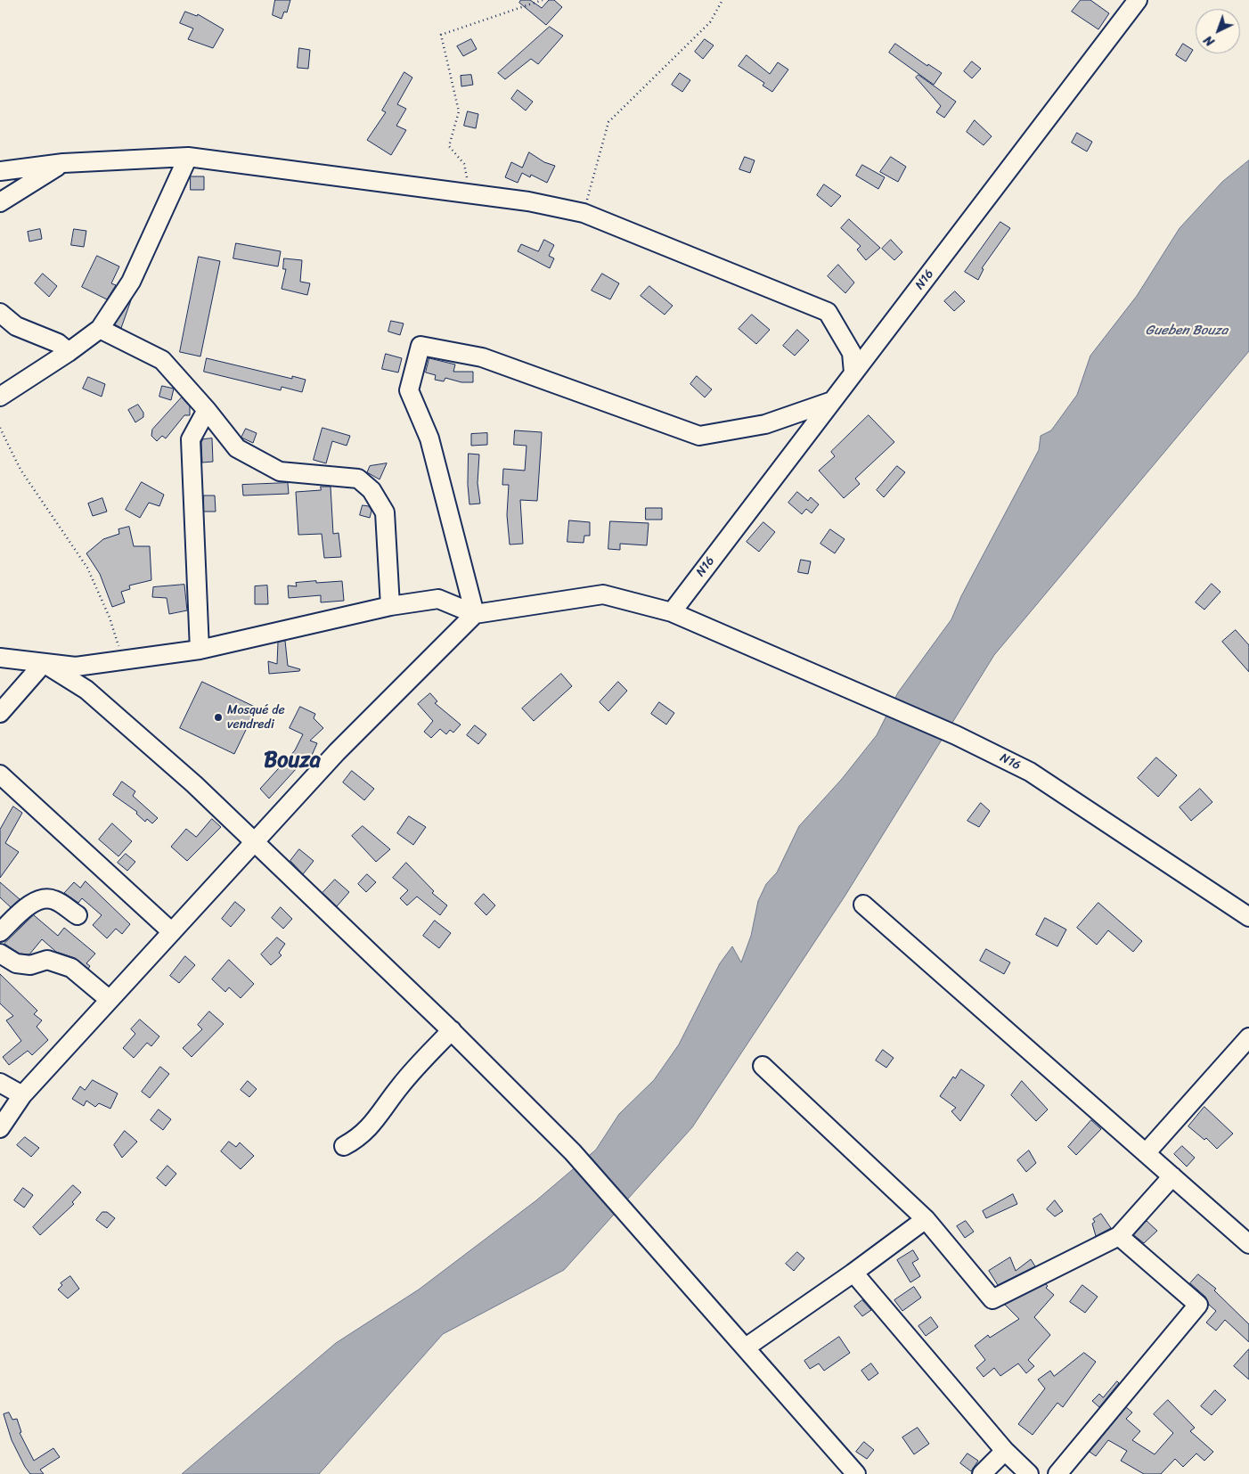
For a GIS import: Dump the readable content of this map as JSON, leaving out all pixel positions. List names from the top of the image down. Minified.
{"streets":{"street":["N16"]},"districts":["Bouza"],"water":["Gueben Bouza"],"places":["Mosqué de vendredi"],"north":"bottom left"}
